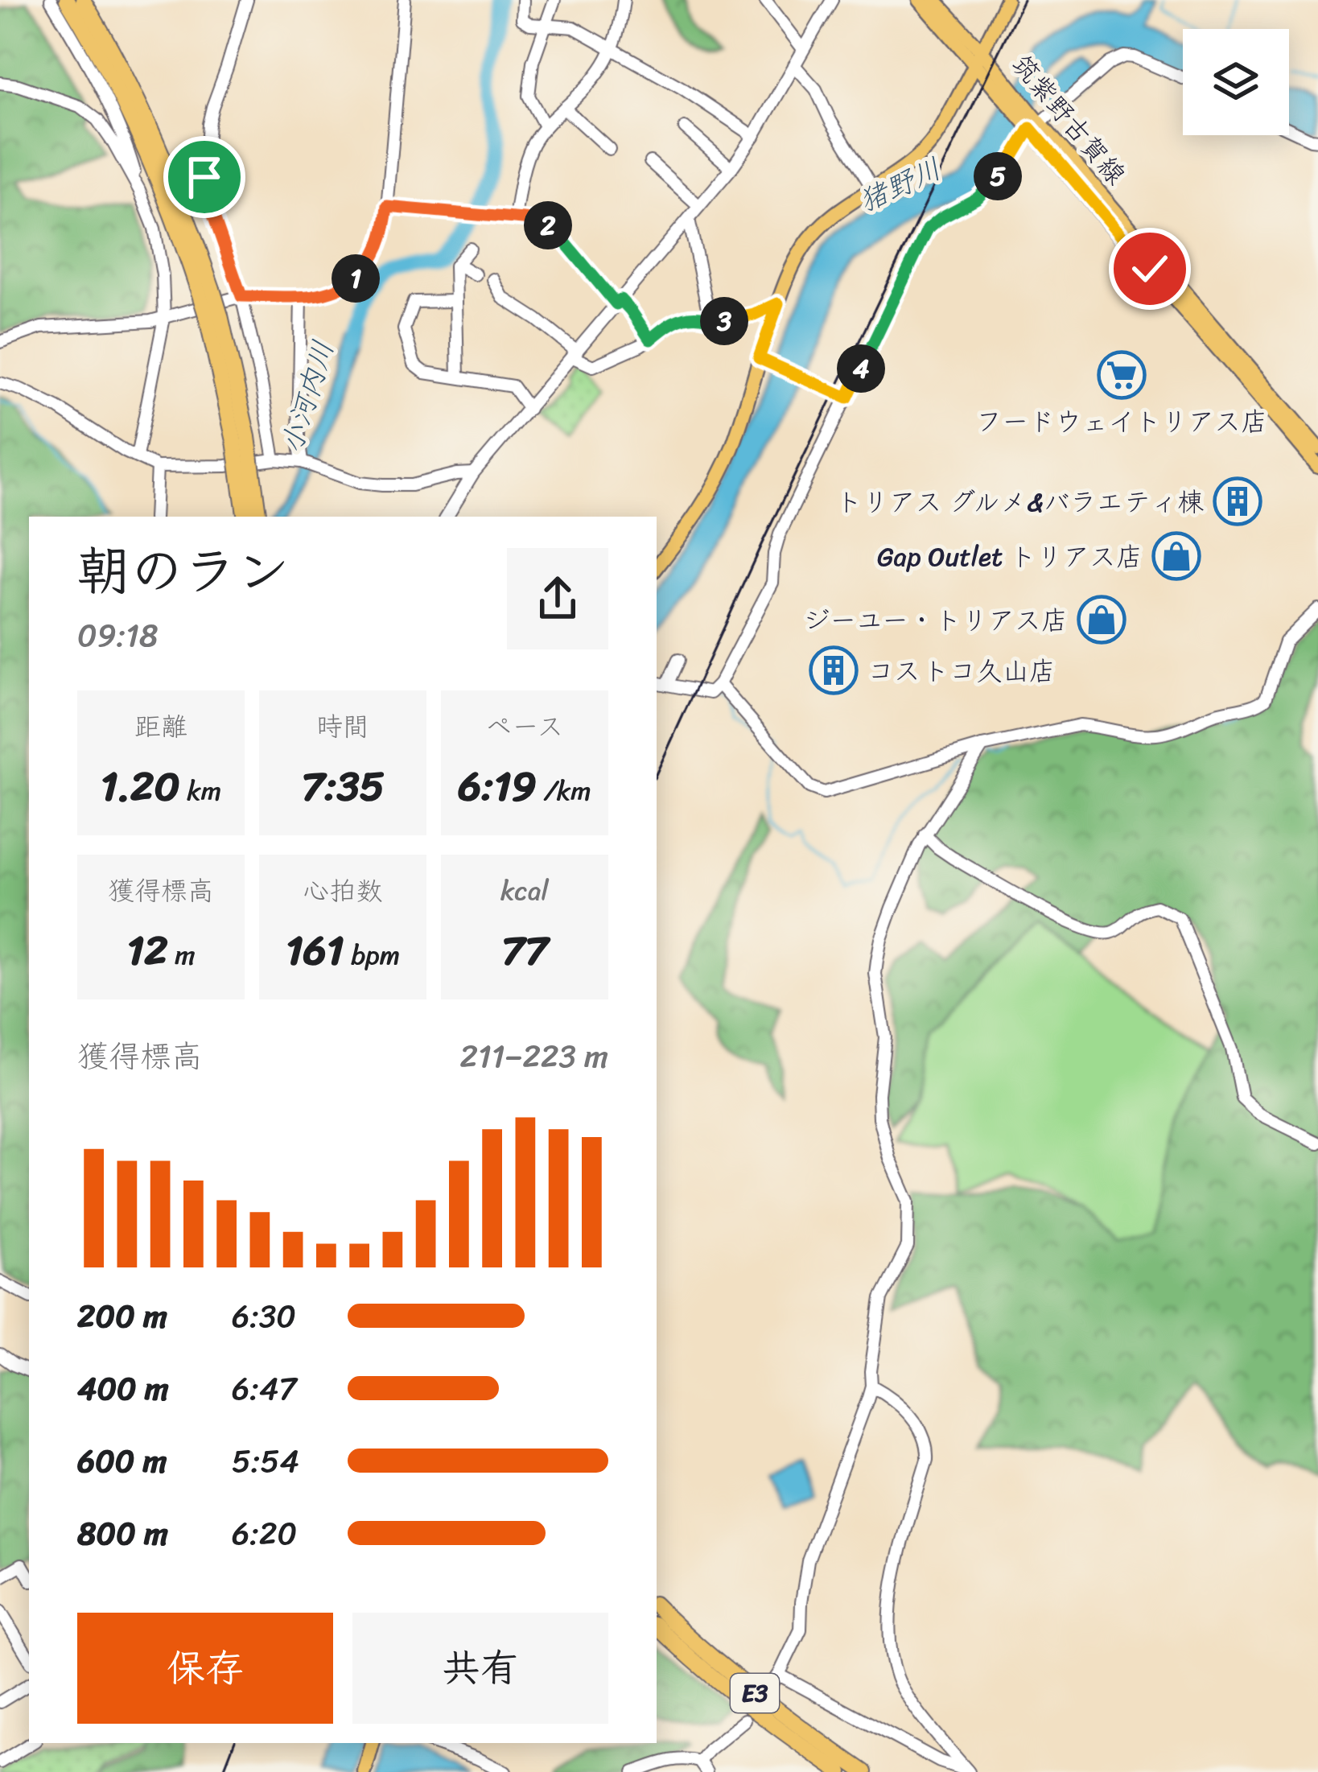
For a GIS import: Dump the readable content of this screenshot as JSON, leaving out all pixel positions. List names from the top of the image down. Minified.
{"streets":{"highway":["E3"],"main road":["筑紫野古賀線"]},"water":["猪野川","小河内川"],"places":{"supermarket":["フードウェイトリアス店"],"building":["トリアス グルメ&バラエティ棟","コストコ久山店"],"shop":["Gap Outlet トリアス店","ジーユー・トリアス店"]},"page":{"pins":["5","2","1","3","4"],"heading":["朝のラン","09:18"],"stats":[["距離","1.20 km"],["時間","7:35"],["ペース","6:19 /km"],["獲得標高","12 m"],["心拍数","161 bpm"],["kcal","77"]],"chart":["獲得標高","211–223 m"],"list":[{"name":"200 m","note":"6:30"},{"name":"400 m","note":"6:47"},{"name":"600 m","note":"5:54"},{"name":"800 m","note":"6:20"}],"buttons":["保存","共有"]}}
